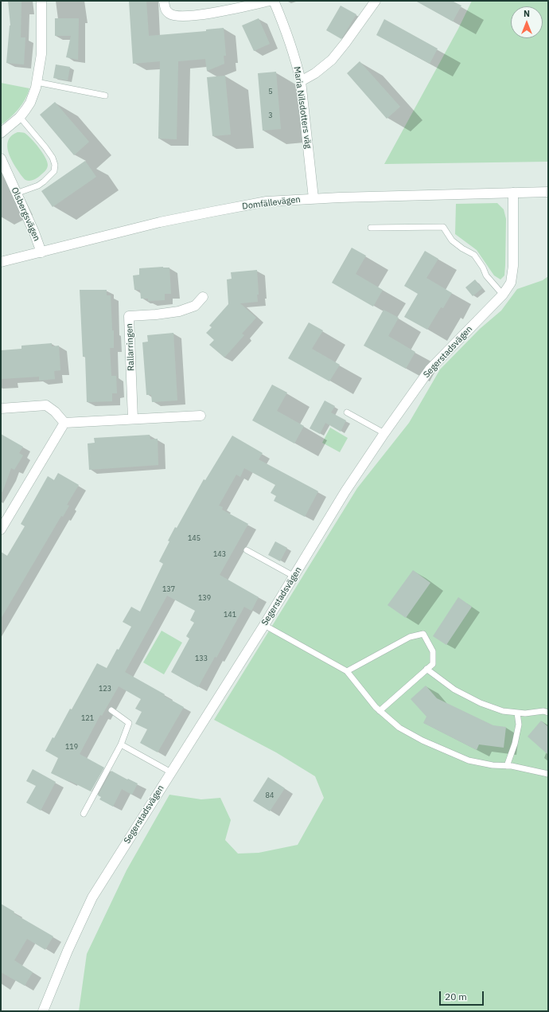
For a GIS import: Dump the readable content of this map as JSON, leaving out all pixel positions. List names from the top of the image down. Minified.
{"streets":{"street":["Maria Nilsdotters väg","Domfällevägen","Olsbergsvägen","Rallarringen","Segerstadsvägen"]},"crossings":[["Maria Nilsdotters väg","Domfällevägen"],["Domfällevägen","Olsbergsvägen"],["Domfällevägen","Segerstadsvägen"]],"house_numbers":["5","3","145","143","137","139","141","133","123","121","119","84"],"scale_bar":"20 m","north":"top"}
